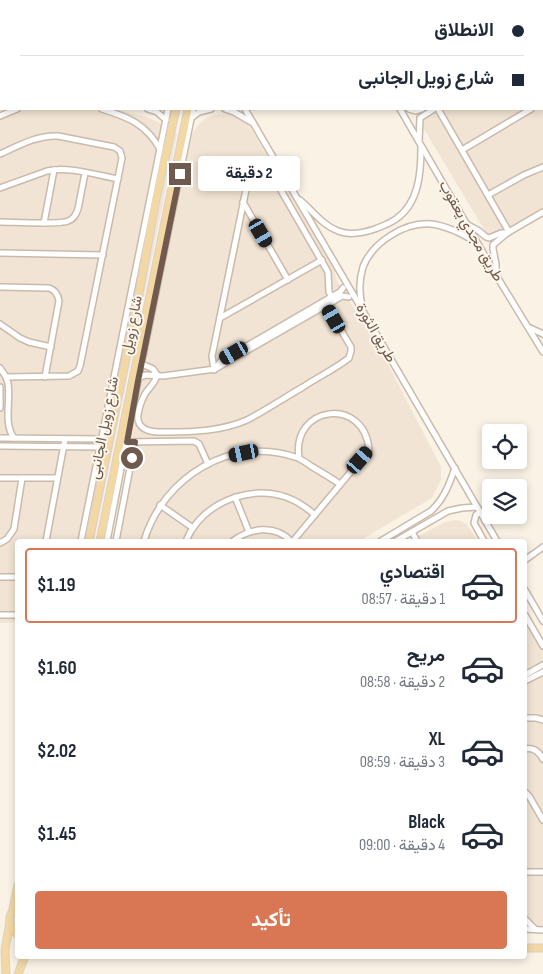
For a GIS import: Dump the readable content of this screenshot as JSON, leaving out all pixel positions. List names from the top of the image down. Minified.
{"streets":{"main road":["شارع زويل"],"street":["طريق مجدي يعقوب","طريق الثورة","شارع زويل الجانبى"]},"crossings":[["شارع زويل","شارع زويل الجانبى"]],"page":{"banner":["الانطلاق","شارع زويل الجانبى"],"bubble":"2 دقيقة","list":[{"name":"اقتصادي","note":"1 دقيقة · 08:57","value":"$1.19"},{"name":"مريح","note":"2 دقيقة · 08:58","value":"$1.60"},{"name":"XL","note":"3 دقيقة · 08:59","value":"$2.02"},{"name":"Black","note":"4 دقيقة · 09:00","value":"$1.45"}],"buttons":"تأكيد"}}
